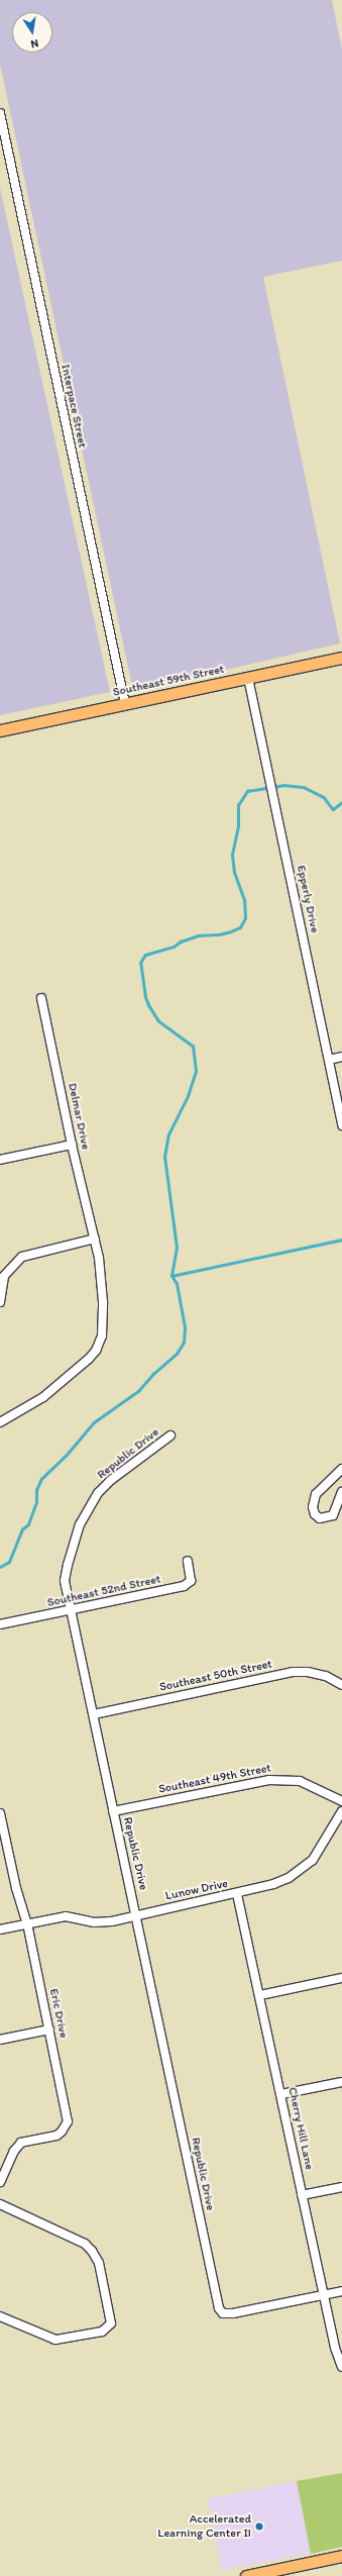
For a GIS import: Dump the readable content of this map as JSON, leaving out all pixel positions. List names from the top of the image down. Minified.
{"streets":{"main road":["Southeast 59th Street"],"street":["Interpace Street","Epperly Drive","Delmar Drive","Republic Drive","Southeast 52nd Street","Southeast 50th Street","Southeast 49th Street","Lunow Drive","Eric Drive","Cherry Hill Lane"]},"crossings":[["Interpace Street","Southeast 59th Street"],["Southeast 59th Street","Epperly Drive"],["Republic Drive","Southeast 52nd Street"],["Republic Drive","Southeast 50th Street"],["Republic Drive","Southeast 49th Street"],["Republic Drive","Lunow Drive"],["Republic Drive","Cherry Hill Lane"],["Lunow Drive","Eric Drive"],["Lunow Drive","Cherry Hill Lane"]],"places":["Accelerated Learning Center II"],"north":"bottom"}
